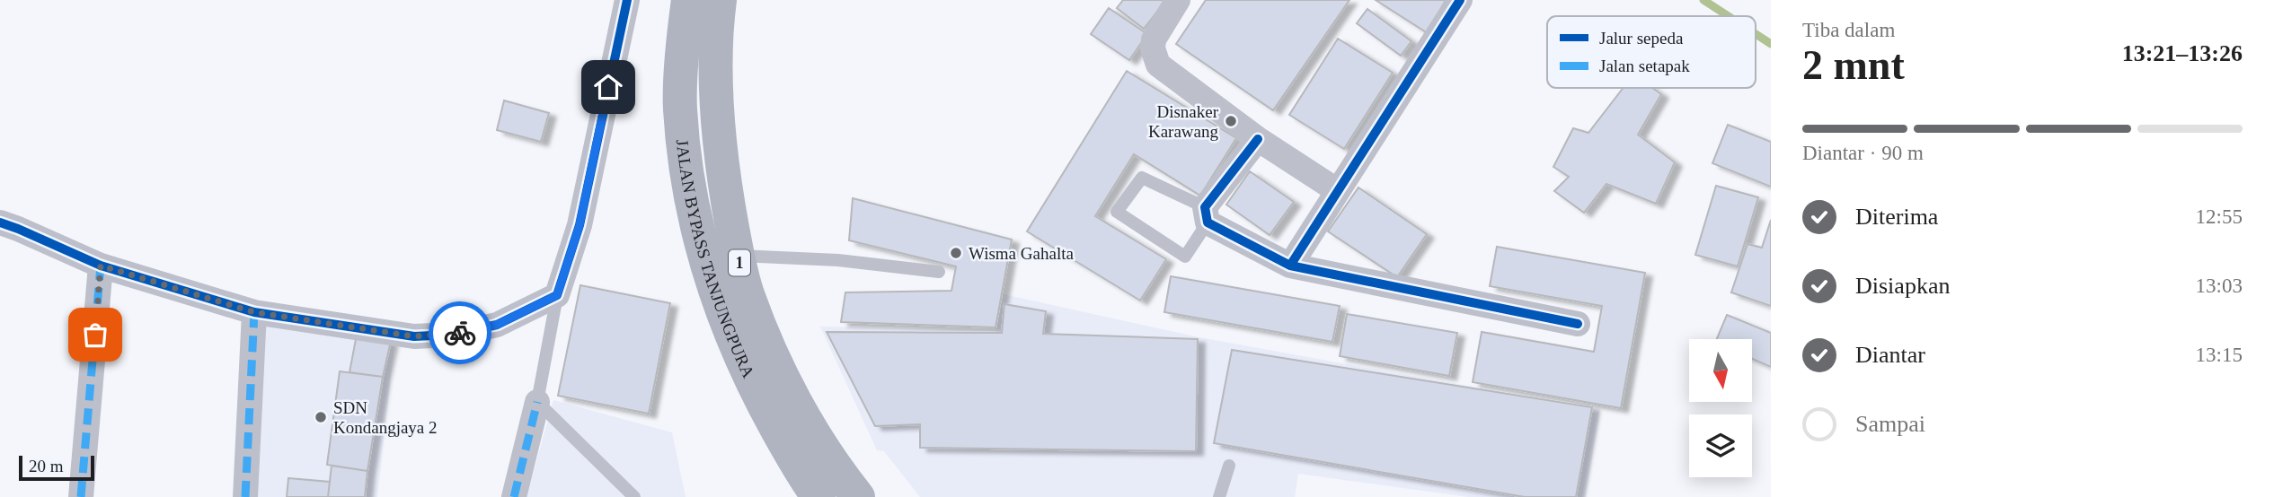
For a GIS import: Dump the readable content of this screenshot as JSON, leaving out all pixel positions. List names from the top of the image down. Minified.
{"streets":{"highway":["JALAN BYPASS TANJUNGPURA","1"]},"places":["Disnaker Karawang","Wisma Gahalta","SDN Kondangjaya 2"],"legend":["Jalur sepeda","Jalan setapak"],"scale_bar":"20 m","north":"bottom","page":{"heading":["2 mnt","Tiba dalam","13:21–13:26"],"bar":"Diantar · 90 m","list":[["Diterima","12:55"],["Disiapkan","13:03"],["Diantar","13:15"],"Sampai"],"scale":"20 m"}}
